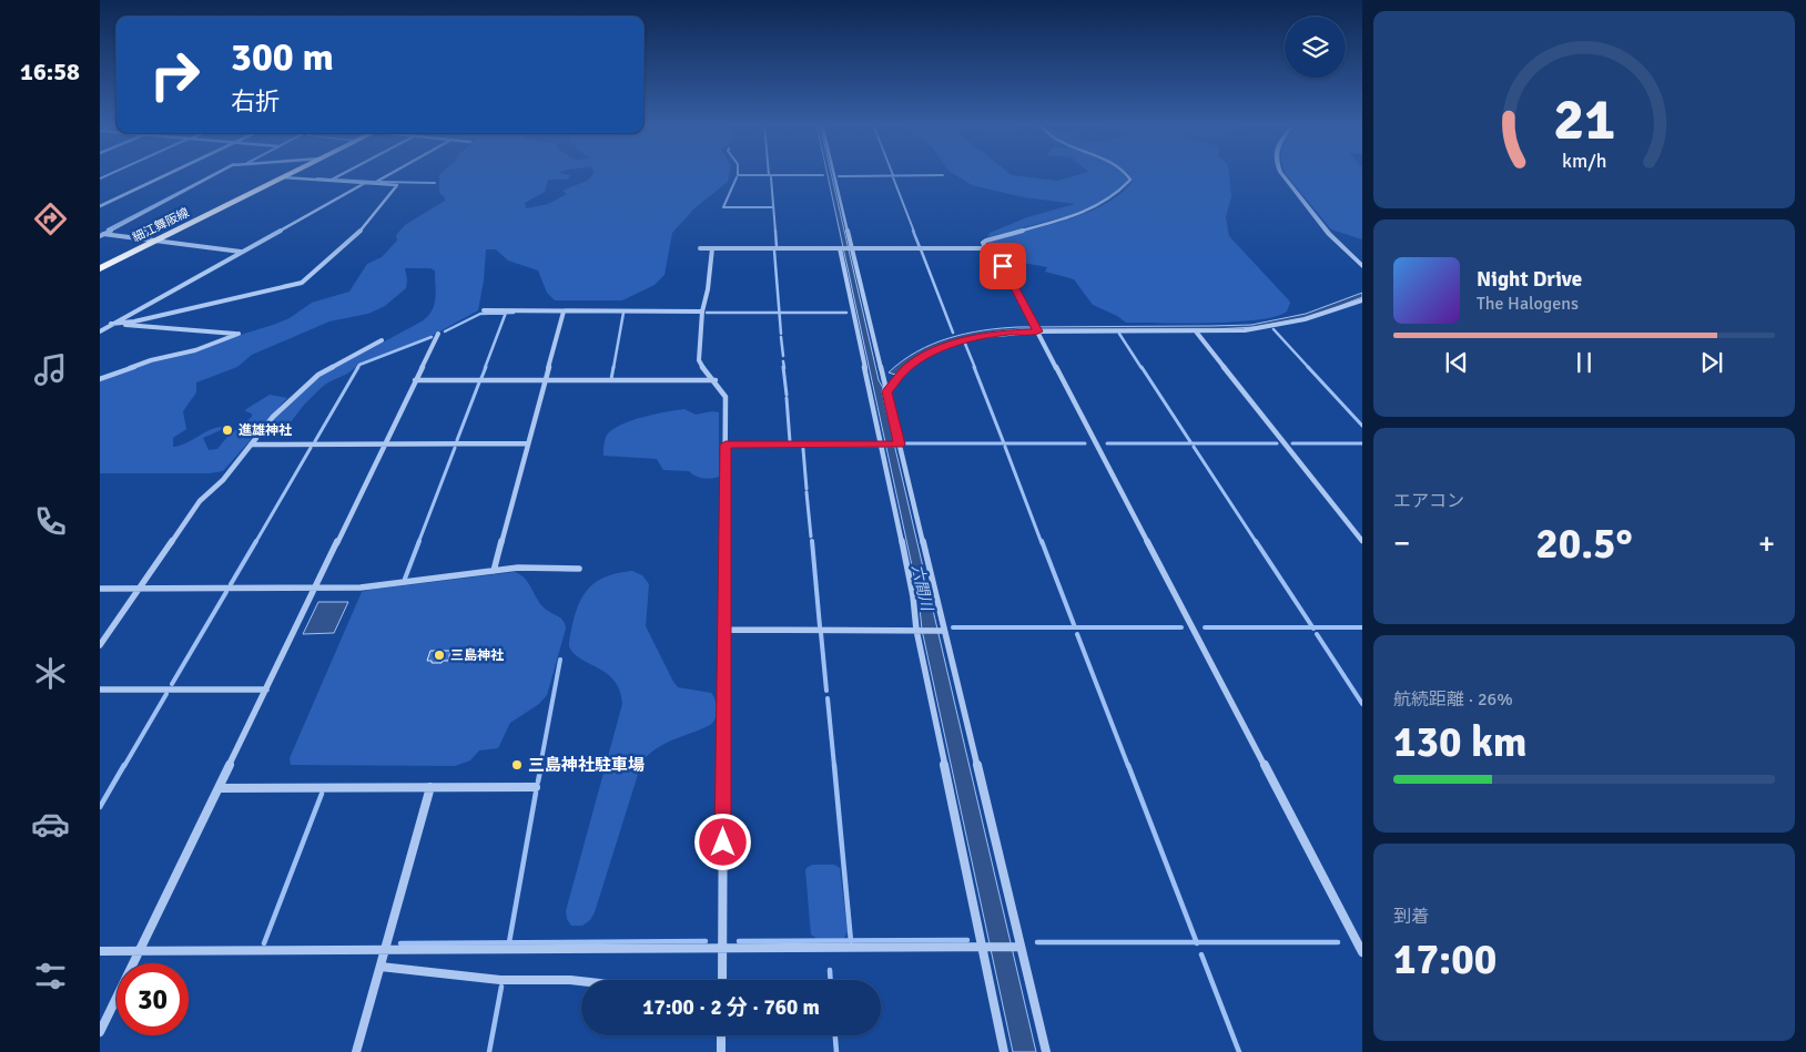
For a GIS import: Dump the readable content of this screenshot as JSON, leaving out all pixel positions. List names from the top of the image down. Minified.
{"streets":{"main road":["細江舞阪線"]},"water":["六間川"],"places":["進雄神社","三島神社","三島神社駐車場"],"page":{"tabs":"16:58","turn":["300 m","右折"],"song":["Night Drive","The Halogens"],"tile":["エアコン",["航続距離 · 26%","130 km"],["到着","17:00"]],"heat":["−","20.5°","+"],"limit":"30","trip":"17:00 · 2 分 · 760 m","gauge":["21","km/h"]}}
